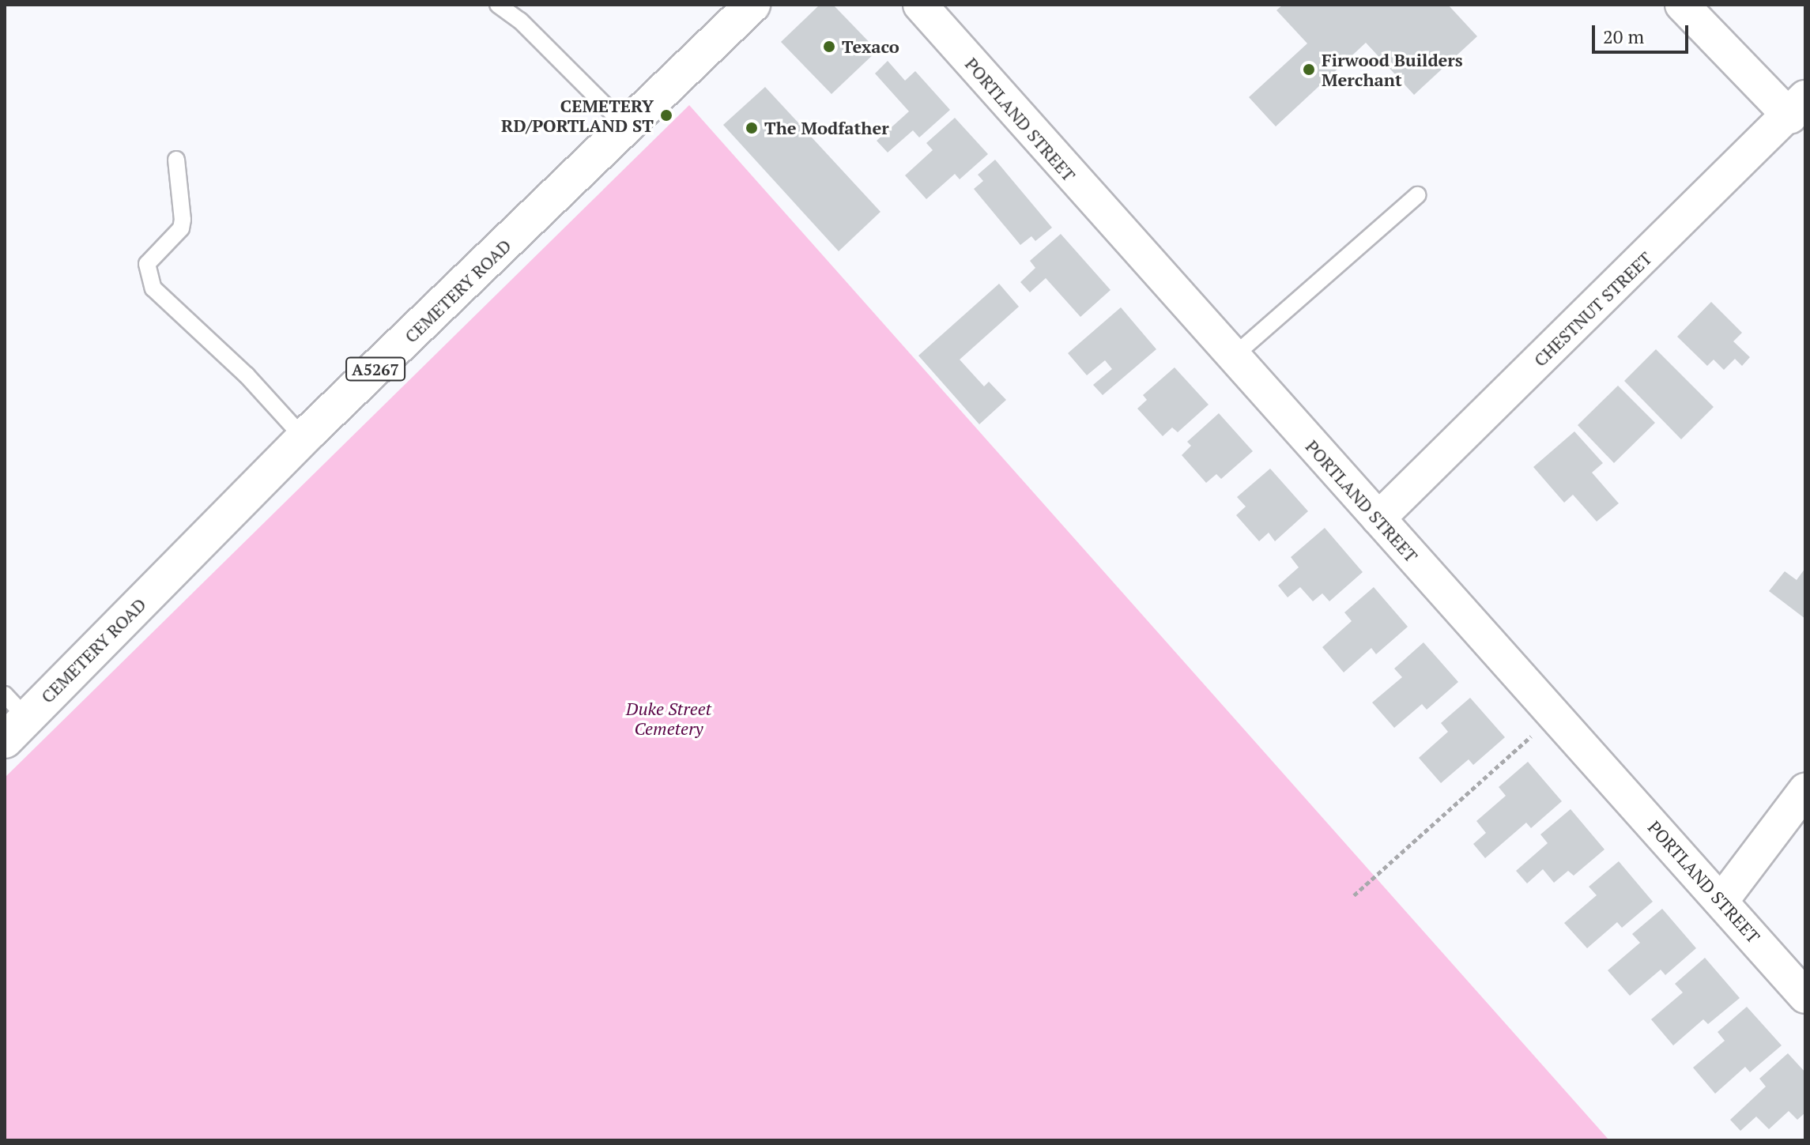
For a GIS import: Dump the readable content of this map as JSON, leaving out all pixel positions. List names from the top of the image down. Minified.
{"streets":{"main road":["CEMETERY ROAD","A5267"],"street":["PORTLAND STREET","CHESTNUT STREET"]},"crossings":[["PORTLAND STREET","CHESTNUT STREET"]],"parks":["Duke Street Cemetery"],"places":["Texaco","Firwood Builders Merchant","CEMETERY RD/PORTLAND ST","The Modfather"],"scale_bar":"20 m"}
